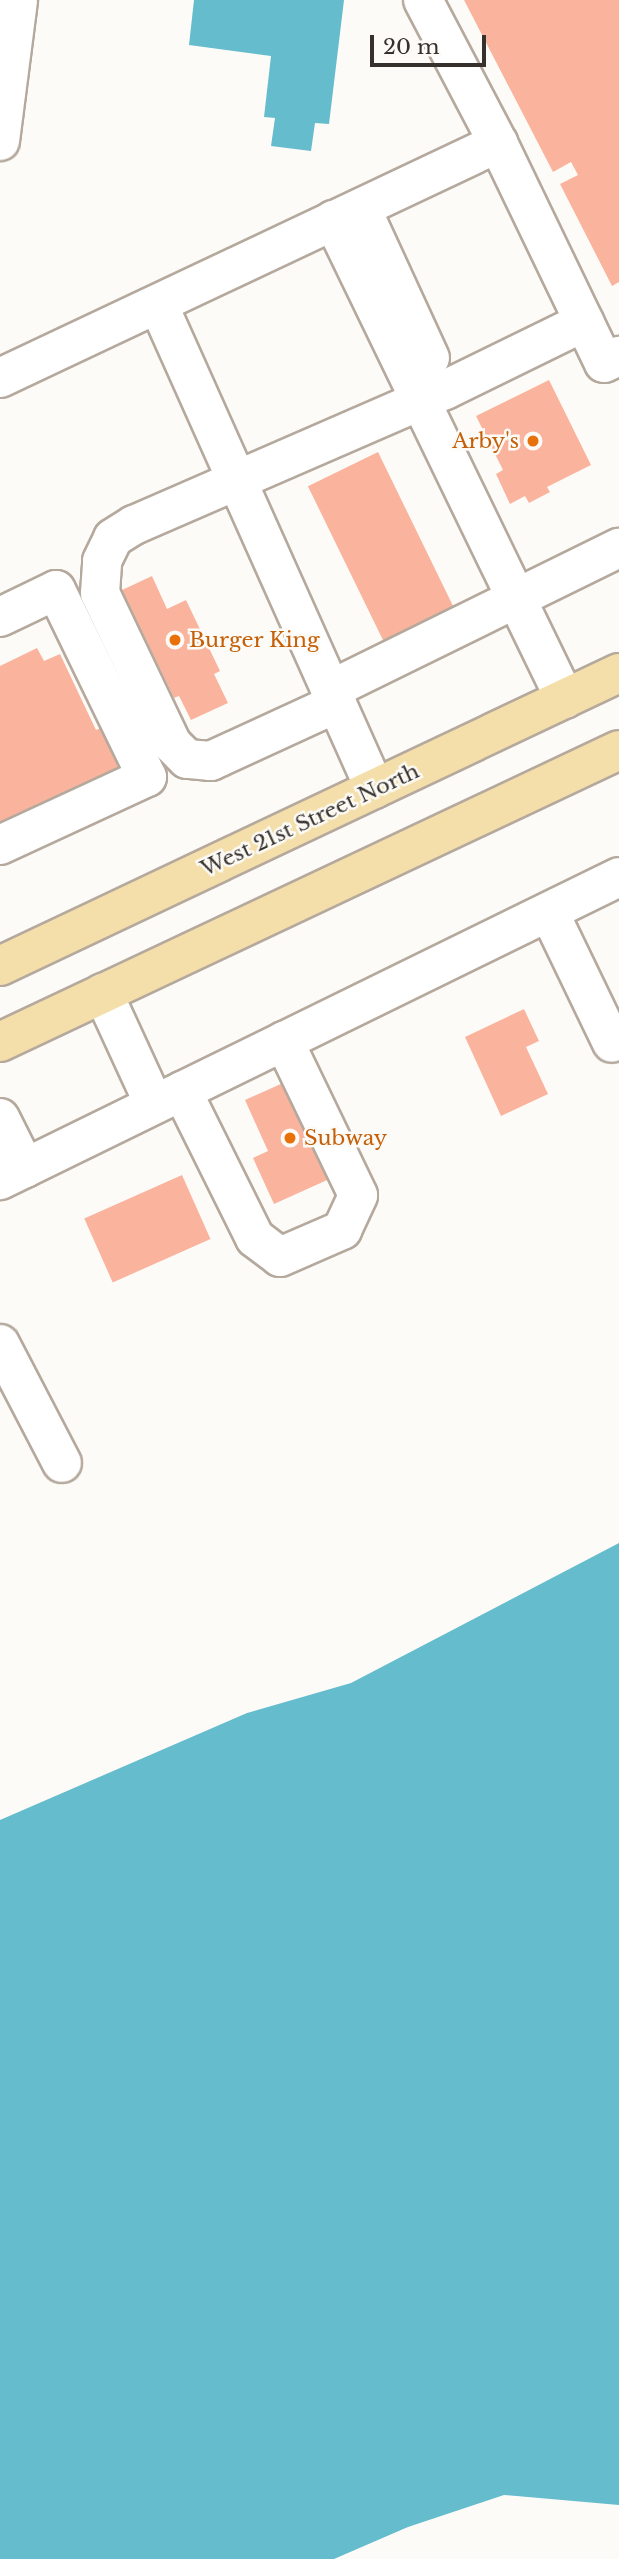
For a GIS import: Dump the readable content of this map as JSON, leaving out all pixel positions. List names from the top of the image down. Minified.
{"streets":{"main road":["West 21st Street North"]},"places":["Arby's","Burger King","Subway"],"scale_bar":"20 m"}
